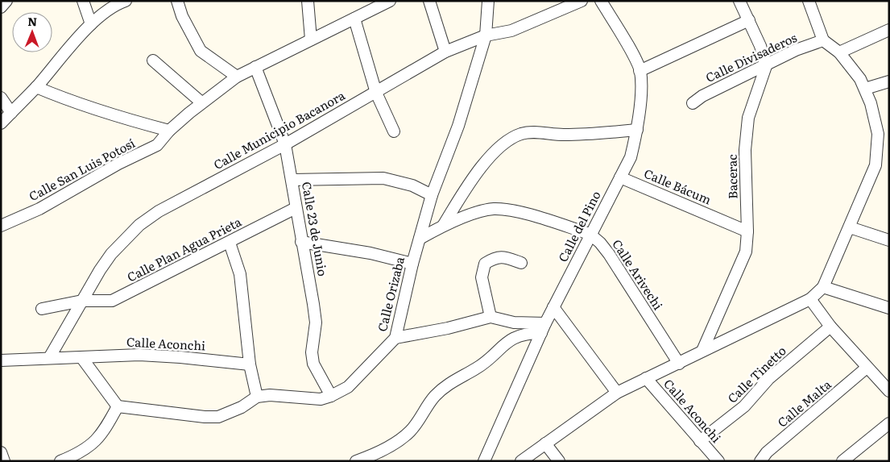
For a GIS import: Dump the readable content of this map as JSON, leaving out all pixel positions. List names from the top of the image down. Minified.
{"streets":{"street":["Calle Divisaderos","Calle Municipio Bacanora","Calle San Luis Potosí","Bacerac","Calle Bácum","Calle del Pino","Calle 23 de Junio","Calle Plan Agua Prieta","Calle Arivechi","Calle Orizaba","Calle Aconchi","Calle Tinetto","Calle Malta"]},"crossings":[["Calle Divisaderos","Bacerac"],["Calle Municipio Bacanora","Calle 23 de Junio"],["Calle Municipio Bacanora","Calle Plan Agua Prieta"],["Calle Municipio Bacanora","Calle Orizaba"],["Calle San Luis Potosí","Calle 23 de Junio"],["Bacerac","Calle Bácum"],["Calle Bácum","Calle del Pino"],["Calle del Pino","Calle Arivechi"],["Calle 23 de Junio","Calle Plan Agua Prieta"],["Calle 23 de Junio","Calle Orizaba"],["Calle Arivechi","Calle Orizaba"],["Calle Aconchi","Calle Tinetto"]],"north":"top"}
